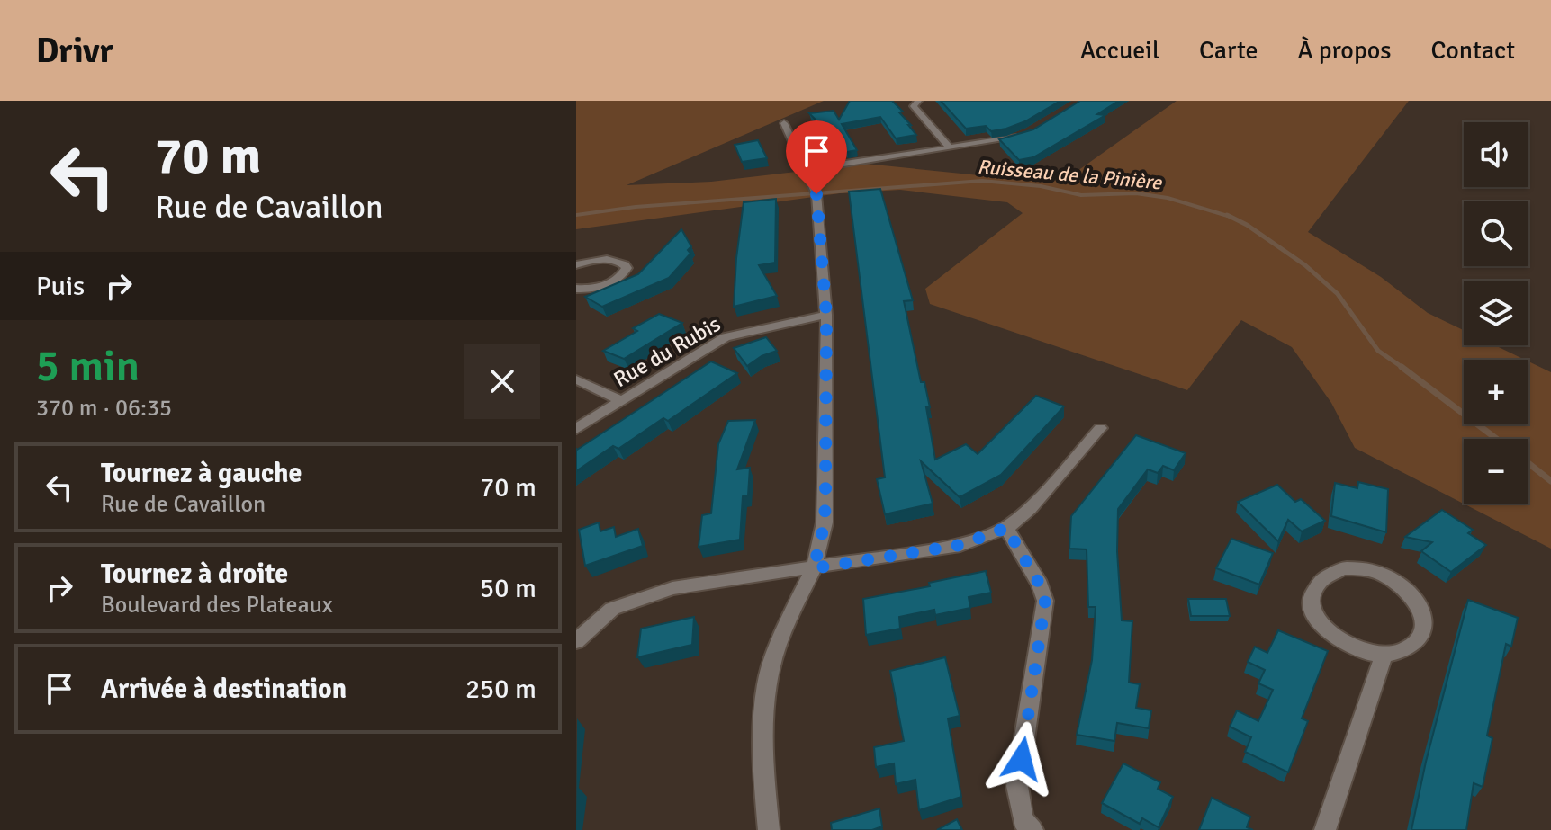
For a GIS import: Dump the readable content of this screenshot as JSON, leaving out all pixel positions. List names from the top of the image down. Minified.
{"streets":{"street":["Rue du Rubis"]},"water":["Ruisseau de la Pinière"],"page":{"header":"Drivr","nav":["Accueil","Carte","À propos","Contact"],"turn":["70 m","Rue de Cavaillon"],"map_buttons":["+","−"],"then":"Puis","heading":["5 min","370 m · 06:35"],"list":[{"name":"Tournez à gauche","note":"Rue de Cavaillon","value":"70 m"},{"name":"Tournez à droite","note":"Boulevard des Plateaux","value":"50 m"},{"name":"Arrivée à destination","value":"250 m"}]}}
